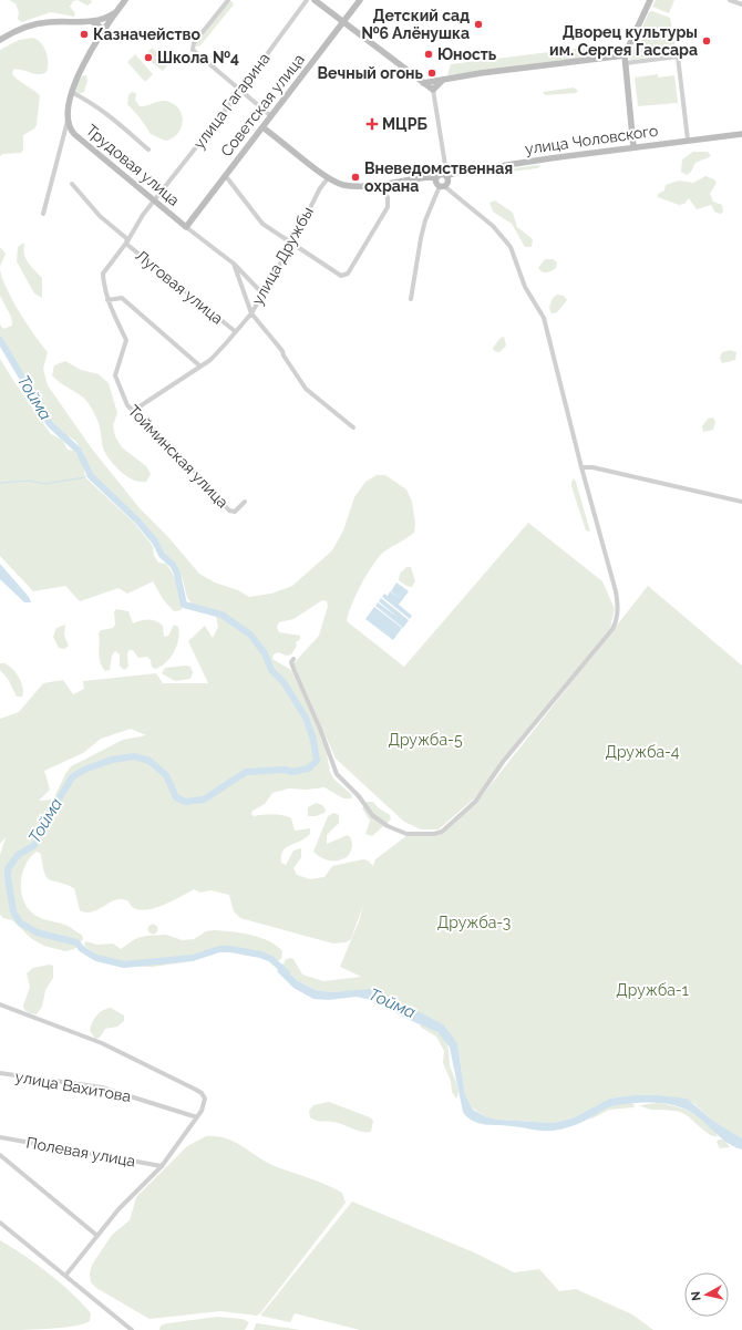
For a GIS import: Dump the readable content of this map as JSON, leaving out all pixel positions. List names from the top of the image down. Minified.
{"streets":{"street":["улица Гагарина","Советская улица","улица Чоловского","Трудовая улица","улица Дружбы","Луговая улица","Тойминская улица","улица Вахитова","Полевая улица"]},"crossings":[["улица Гагарина","Трудовая улица"],["улица Гагарина","Луговая улица"],["улица Гагарина","Тойминская улица"],["Советская улица","Трудовая улица"],["улица Дружбы","Луговая улица"],["улица Дружбы","Тойминская улица"],["Луговая улица","Тойминская улица"]],"water":["Тойма"],"parks":["Дружба-5","Дружба-4","Дружба-3","Дружба-1"],"places":{"other":["Детский сад №6 Алёнушка","Казначейство","Дворец культуры им. Сергея Гассара","Юность","Школа №4","Вечный огонь","Вневедомственная охрана"],"health":["МЦРБ"]},"north":"left"}
